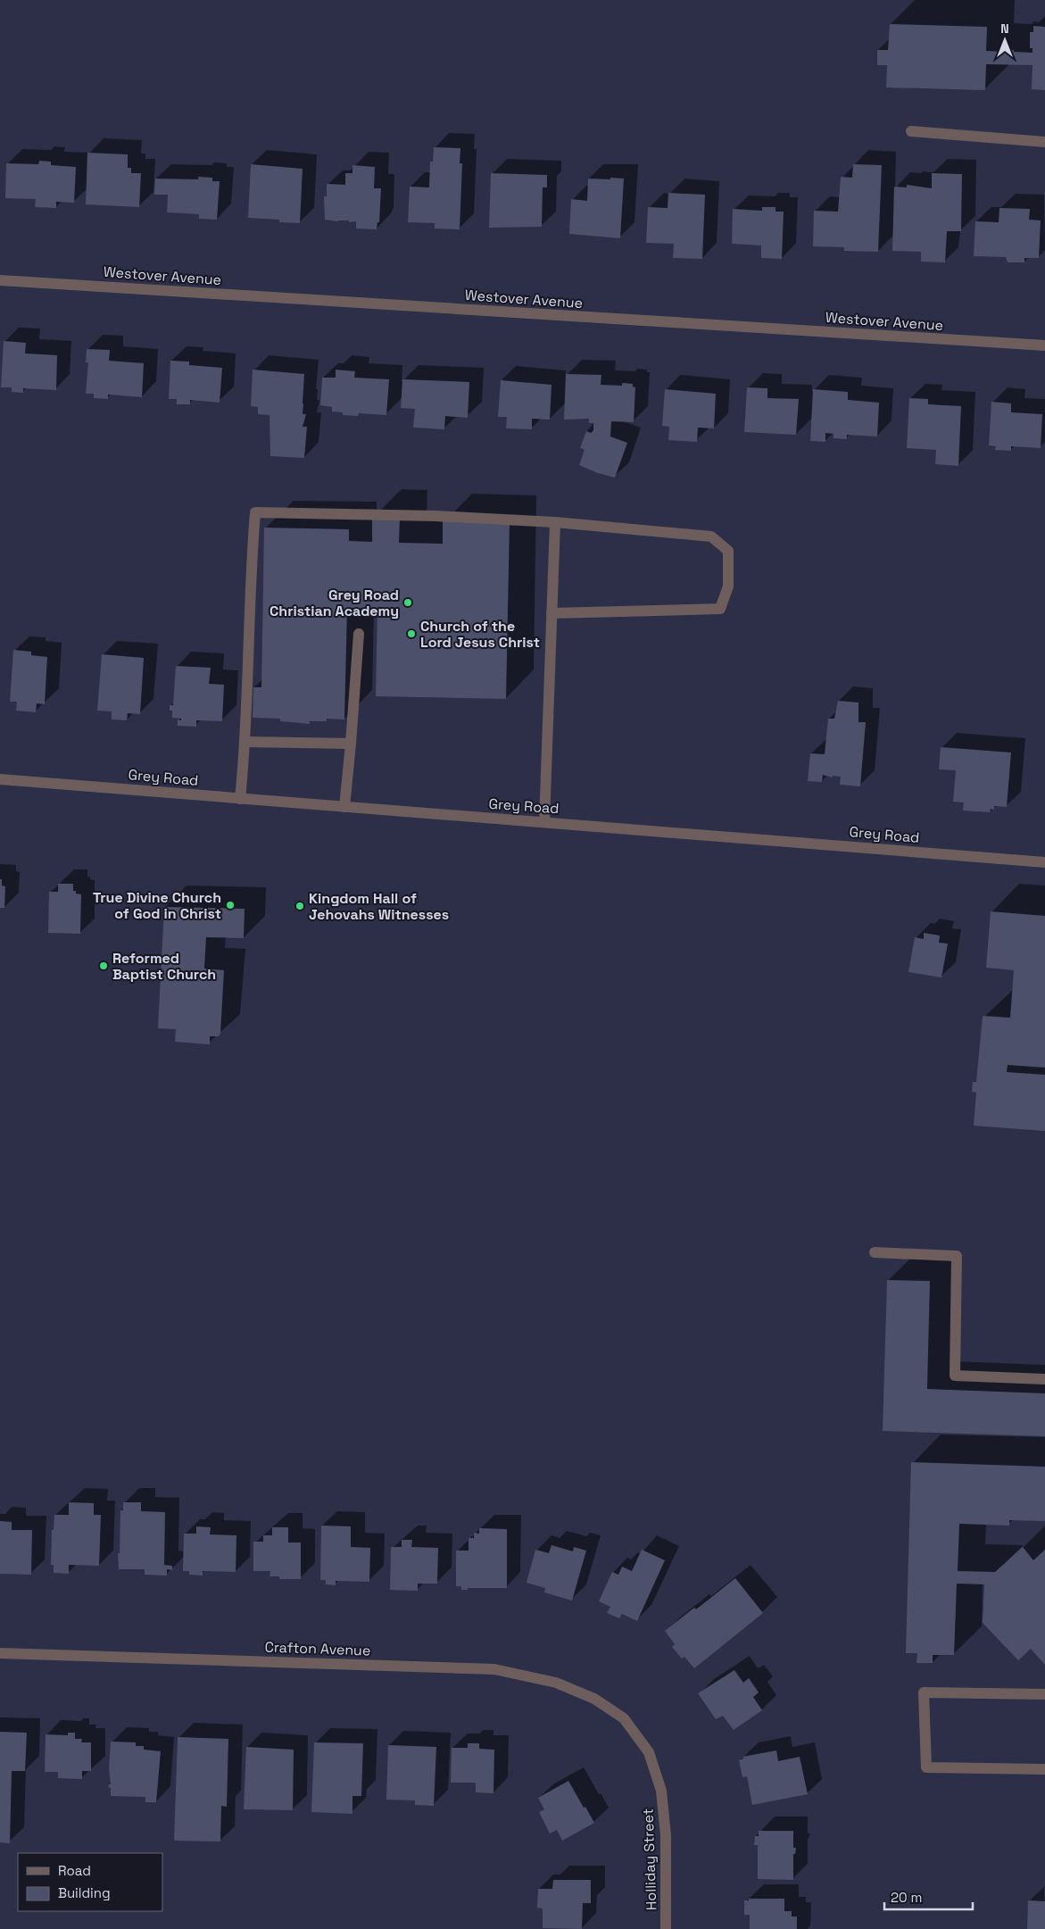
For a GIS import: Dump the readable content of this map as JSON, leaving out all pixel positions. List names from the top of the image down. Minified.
{"streets":{"street":["Westover Avenue","Grey Road","Crafton Avenue","Holliday Street"]},"crossings":[["Crafton Avenue","Holliday Street"]],"places":["Grey Road Christian Academy","Church of the Lord Jesus Christ","True Divine Church of God in Christ","Kingdom Hall of Jehovahs Witnesses","Reformed Baptist Church"],"legend":["Road","Building"],"scale_bar":"20 m","north":"top"}
